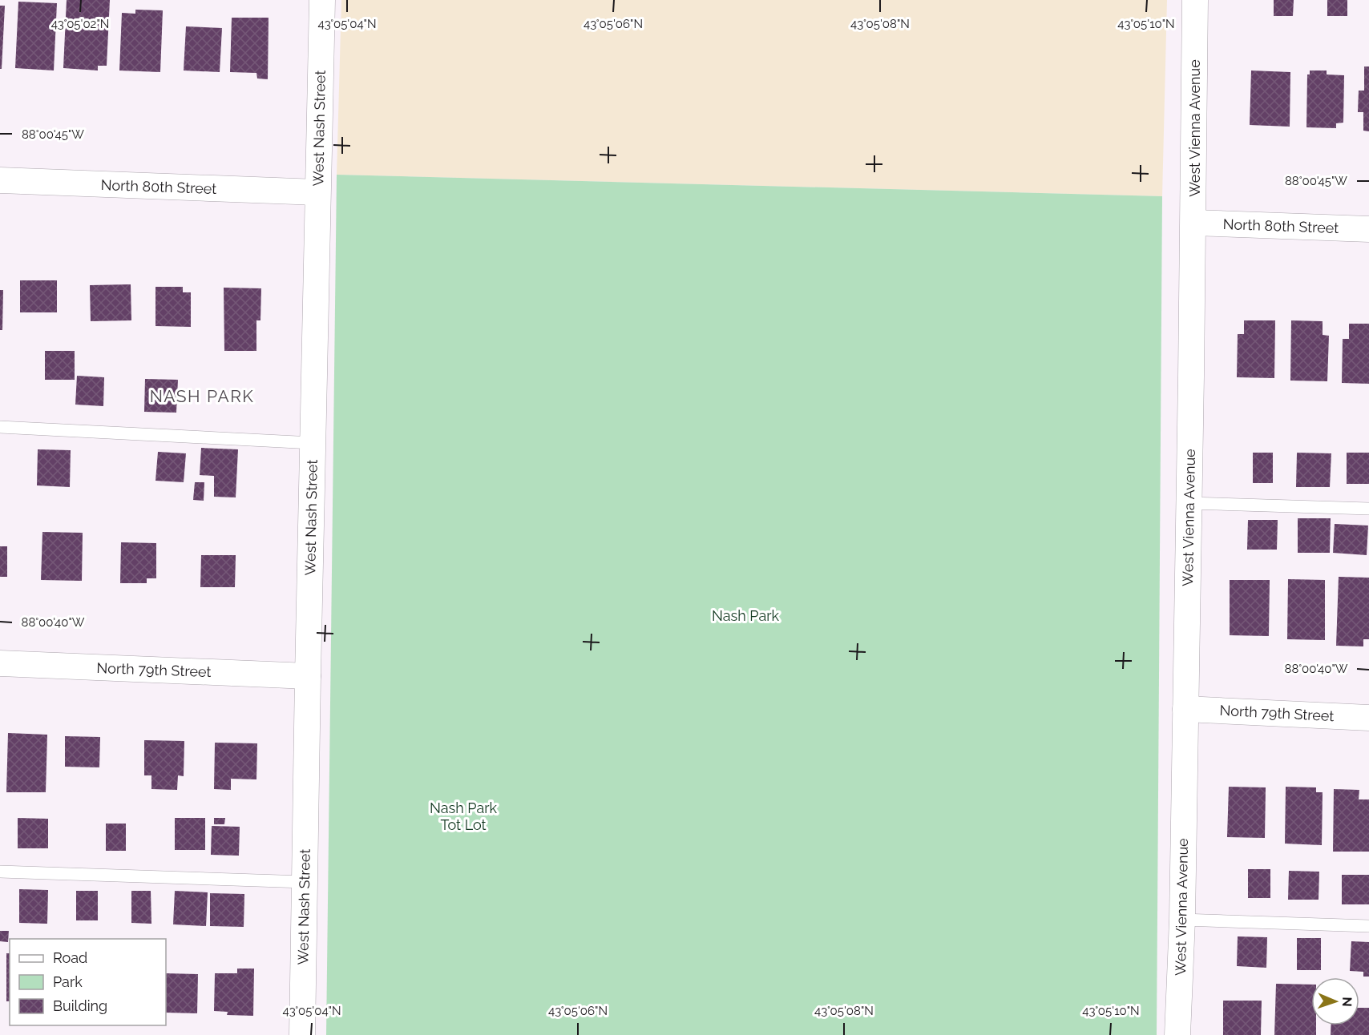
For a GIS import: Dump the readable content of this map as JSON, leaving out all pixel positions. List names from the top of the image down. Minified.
{"streets":{"street":["West Nash Street","West Vienna Avenue","North 80th Street","North 79th Street"]},"crossings":[["West Nash Street","North 80th Street"],["West Nash Street","North 79th Street"],["West Vienna Avenue","North 80th Street"],["West Vienna Avenue","North 79th Street"]],"districts":["NASH PARK"],"parks":["Nash Park","Nash Park Tot Lot"],"legend":["Road","Park","Building"],"north":"right","coordinates":["43°05'02\"N","43°05'04\"N","43°05'06\"N","43°05'08\"N","43°05'10\"N","88°00'45\"W","88°00'40\"W"]}
